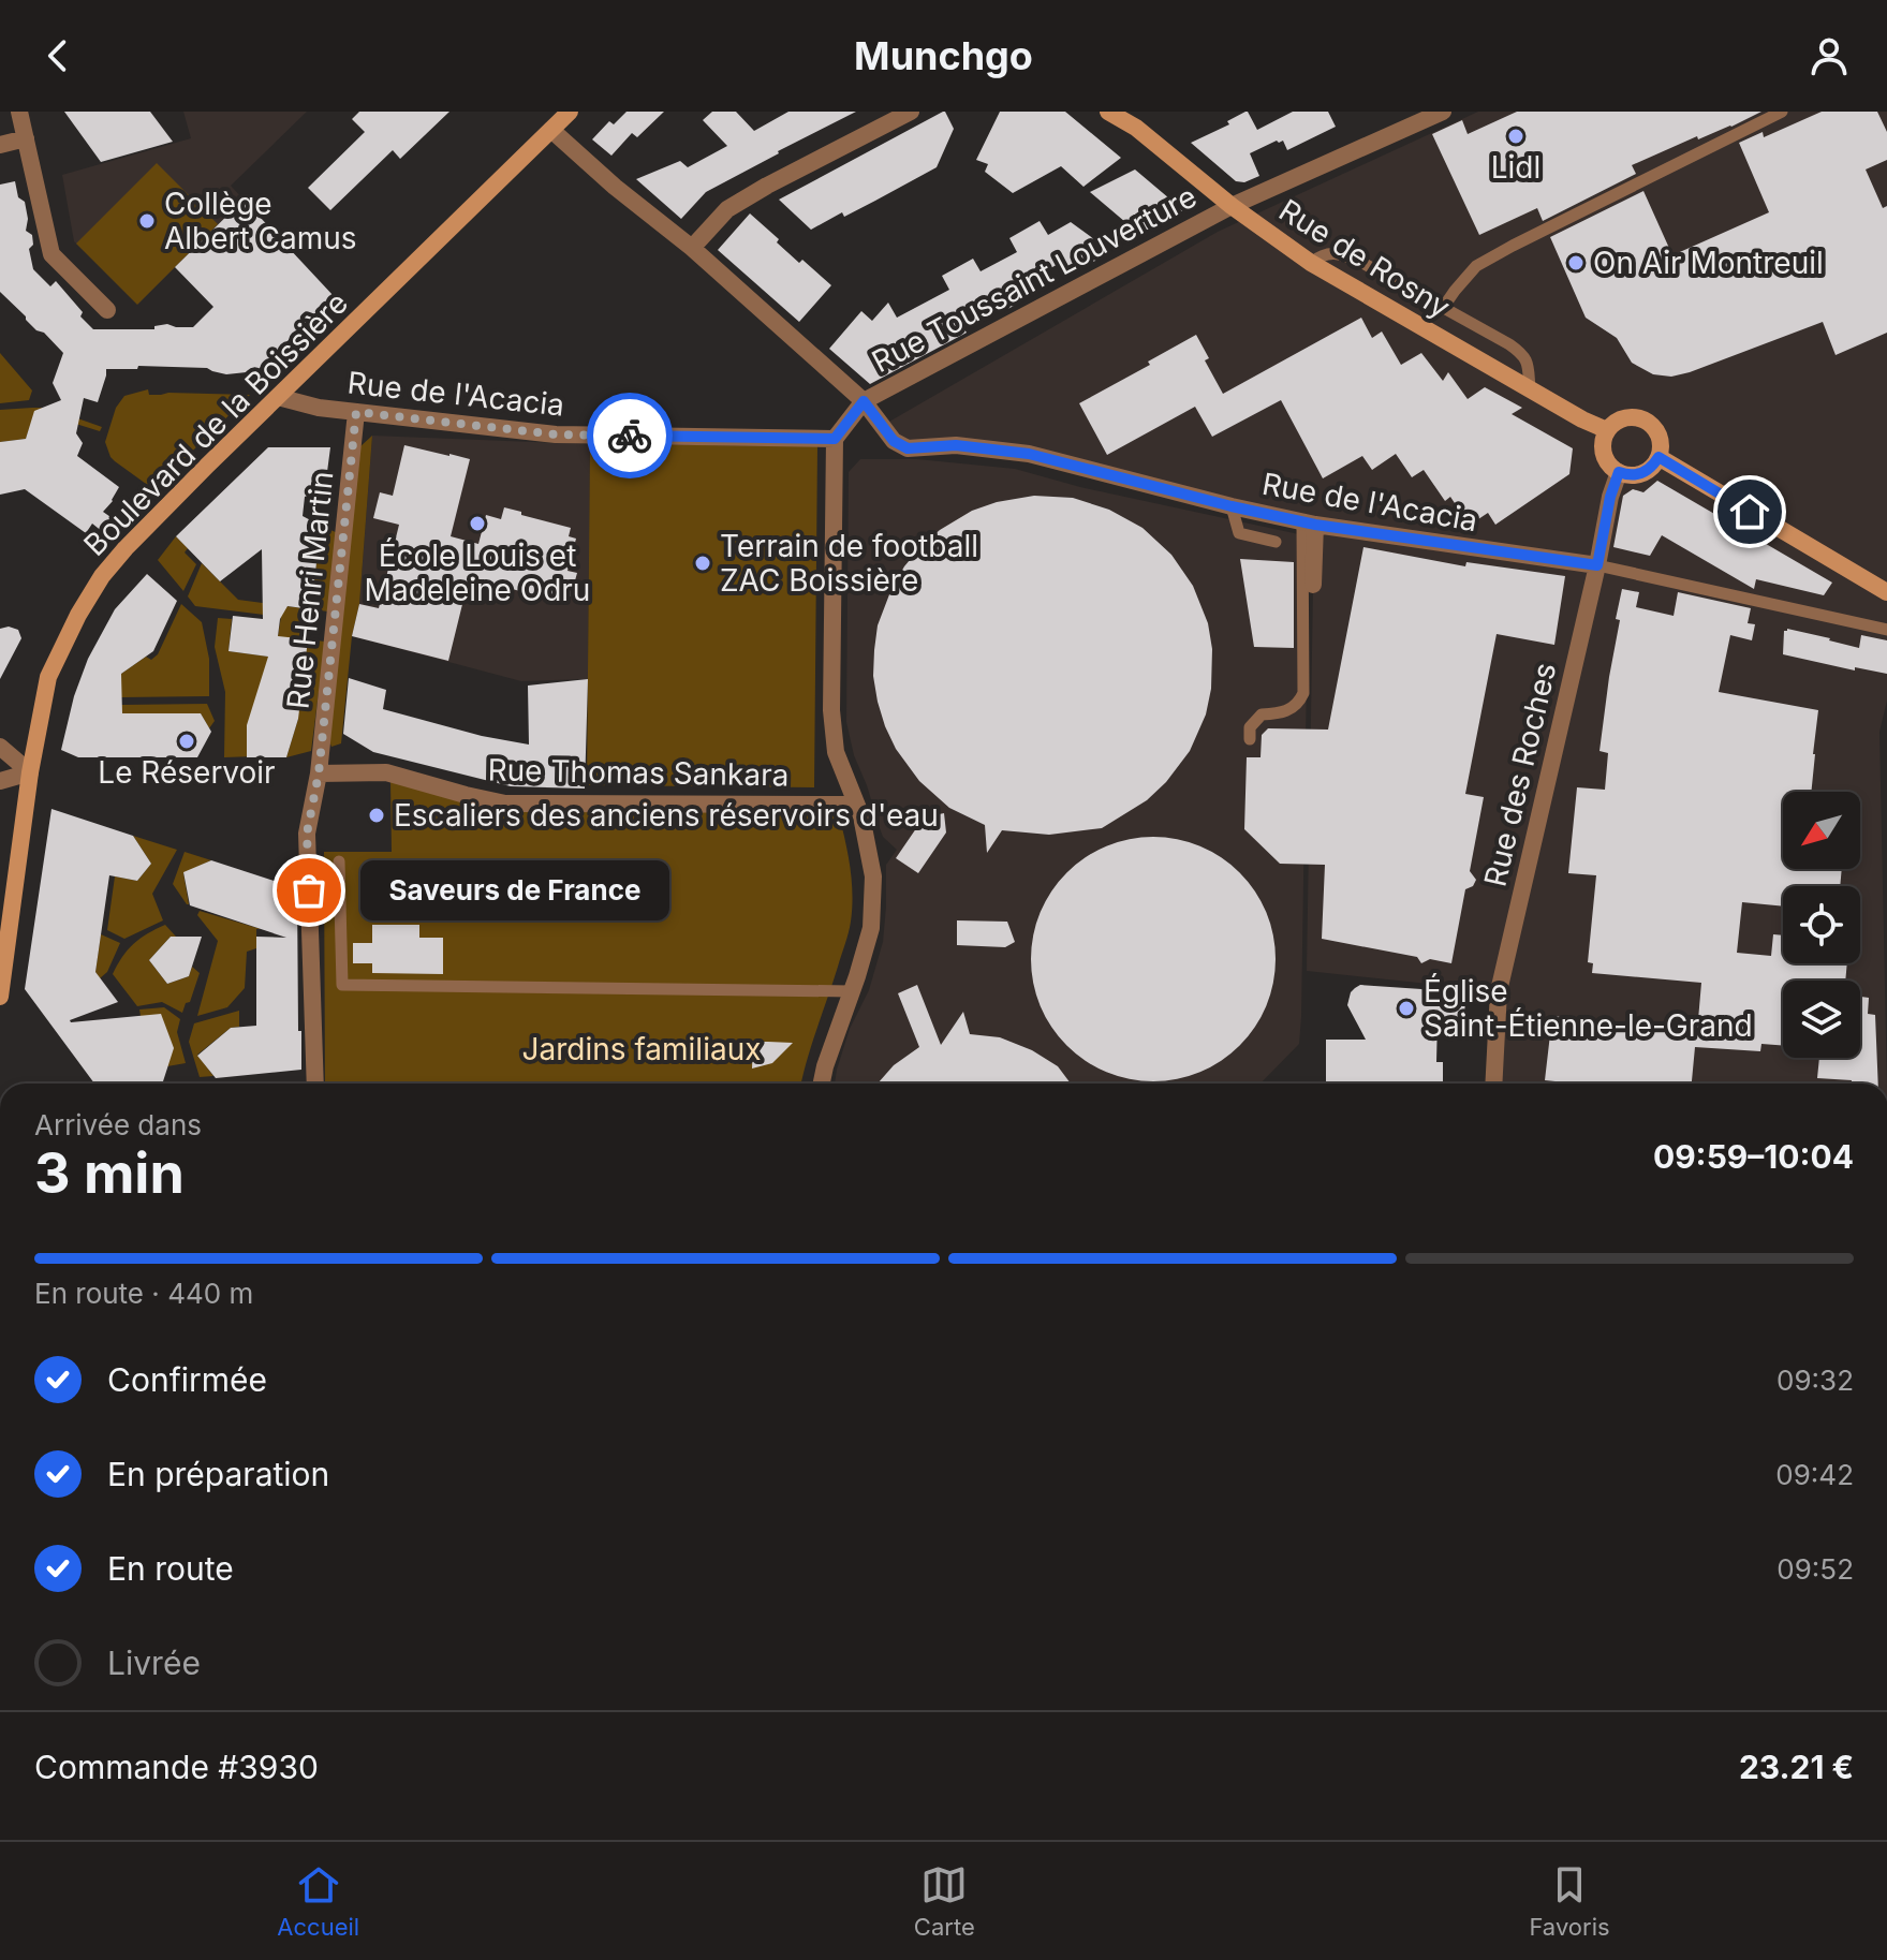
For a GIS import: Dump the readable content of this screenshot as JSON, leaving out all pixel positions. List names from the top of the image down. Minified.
{"streets":{"main road":["Rue de Rosny","Boulevard de la Boissière"],"street":["Rue Toussaint Louverture","Rue de l'Acacia","Rue Henri Martin","Rue Thomas Sankara","Rue des Roches"]},"crossings":[["Rue de Rosny","Rue Toussaint Louverture"],["Rue de Rosny","Rue des Roches"],["Rue Toussaint Louverture","Rue de l'Acacia"],["Rue de l'Acacia","Boulevard de la Boissière"],["Rue de l'Acacia","Rue Henri Martin"],["Rue de l'Acacia","Rue des Roches"],["Rue Henri Martin","Rue Thomas Sankara"]],"parks":["Jardins familiaux"],"places":["Lidl","Collège Albert Camus","On Air Montreuil","École Louis et Madeleine Odru","Terrain de football ZAC Boissière","Le Réservoir","Escaliers des anciens réservoirs d'eau","Saveurs de France","Église Saint-Étienne-le-Grand"],"north":"bottom left","page":{"header":"Munchgo","bubble":"Saveurs de France","heading":["3 min","Arrivée dans","09:59–10:04"],"panel":["Commande #3930","23.21 €"],"bar":"En route · 440 m","list":[["Confirmée","09:32"],["En préparation","09:42"],["En route","09:52"],"Livrée"],"tabs":["Accueil","Carte","Favoris"]}}
